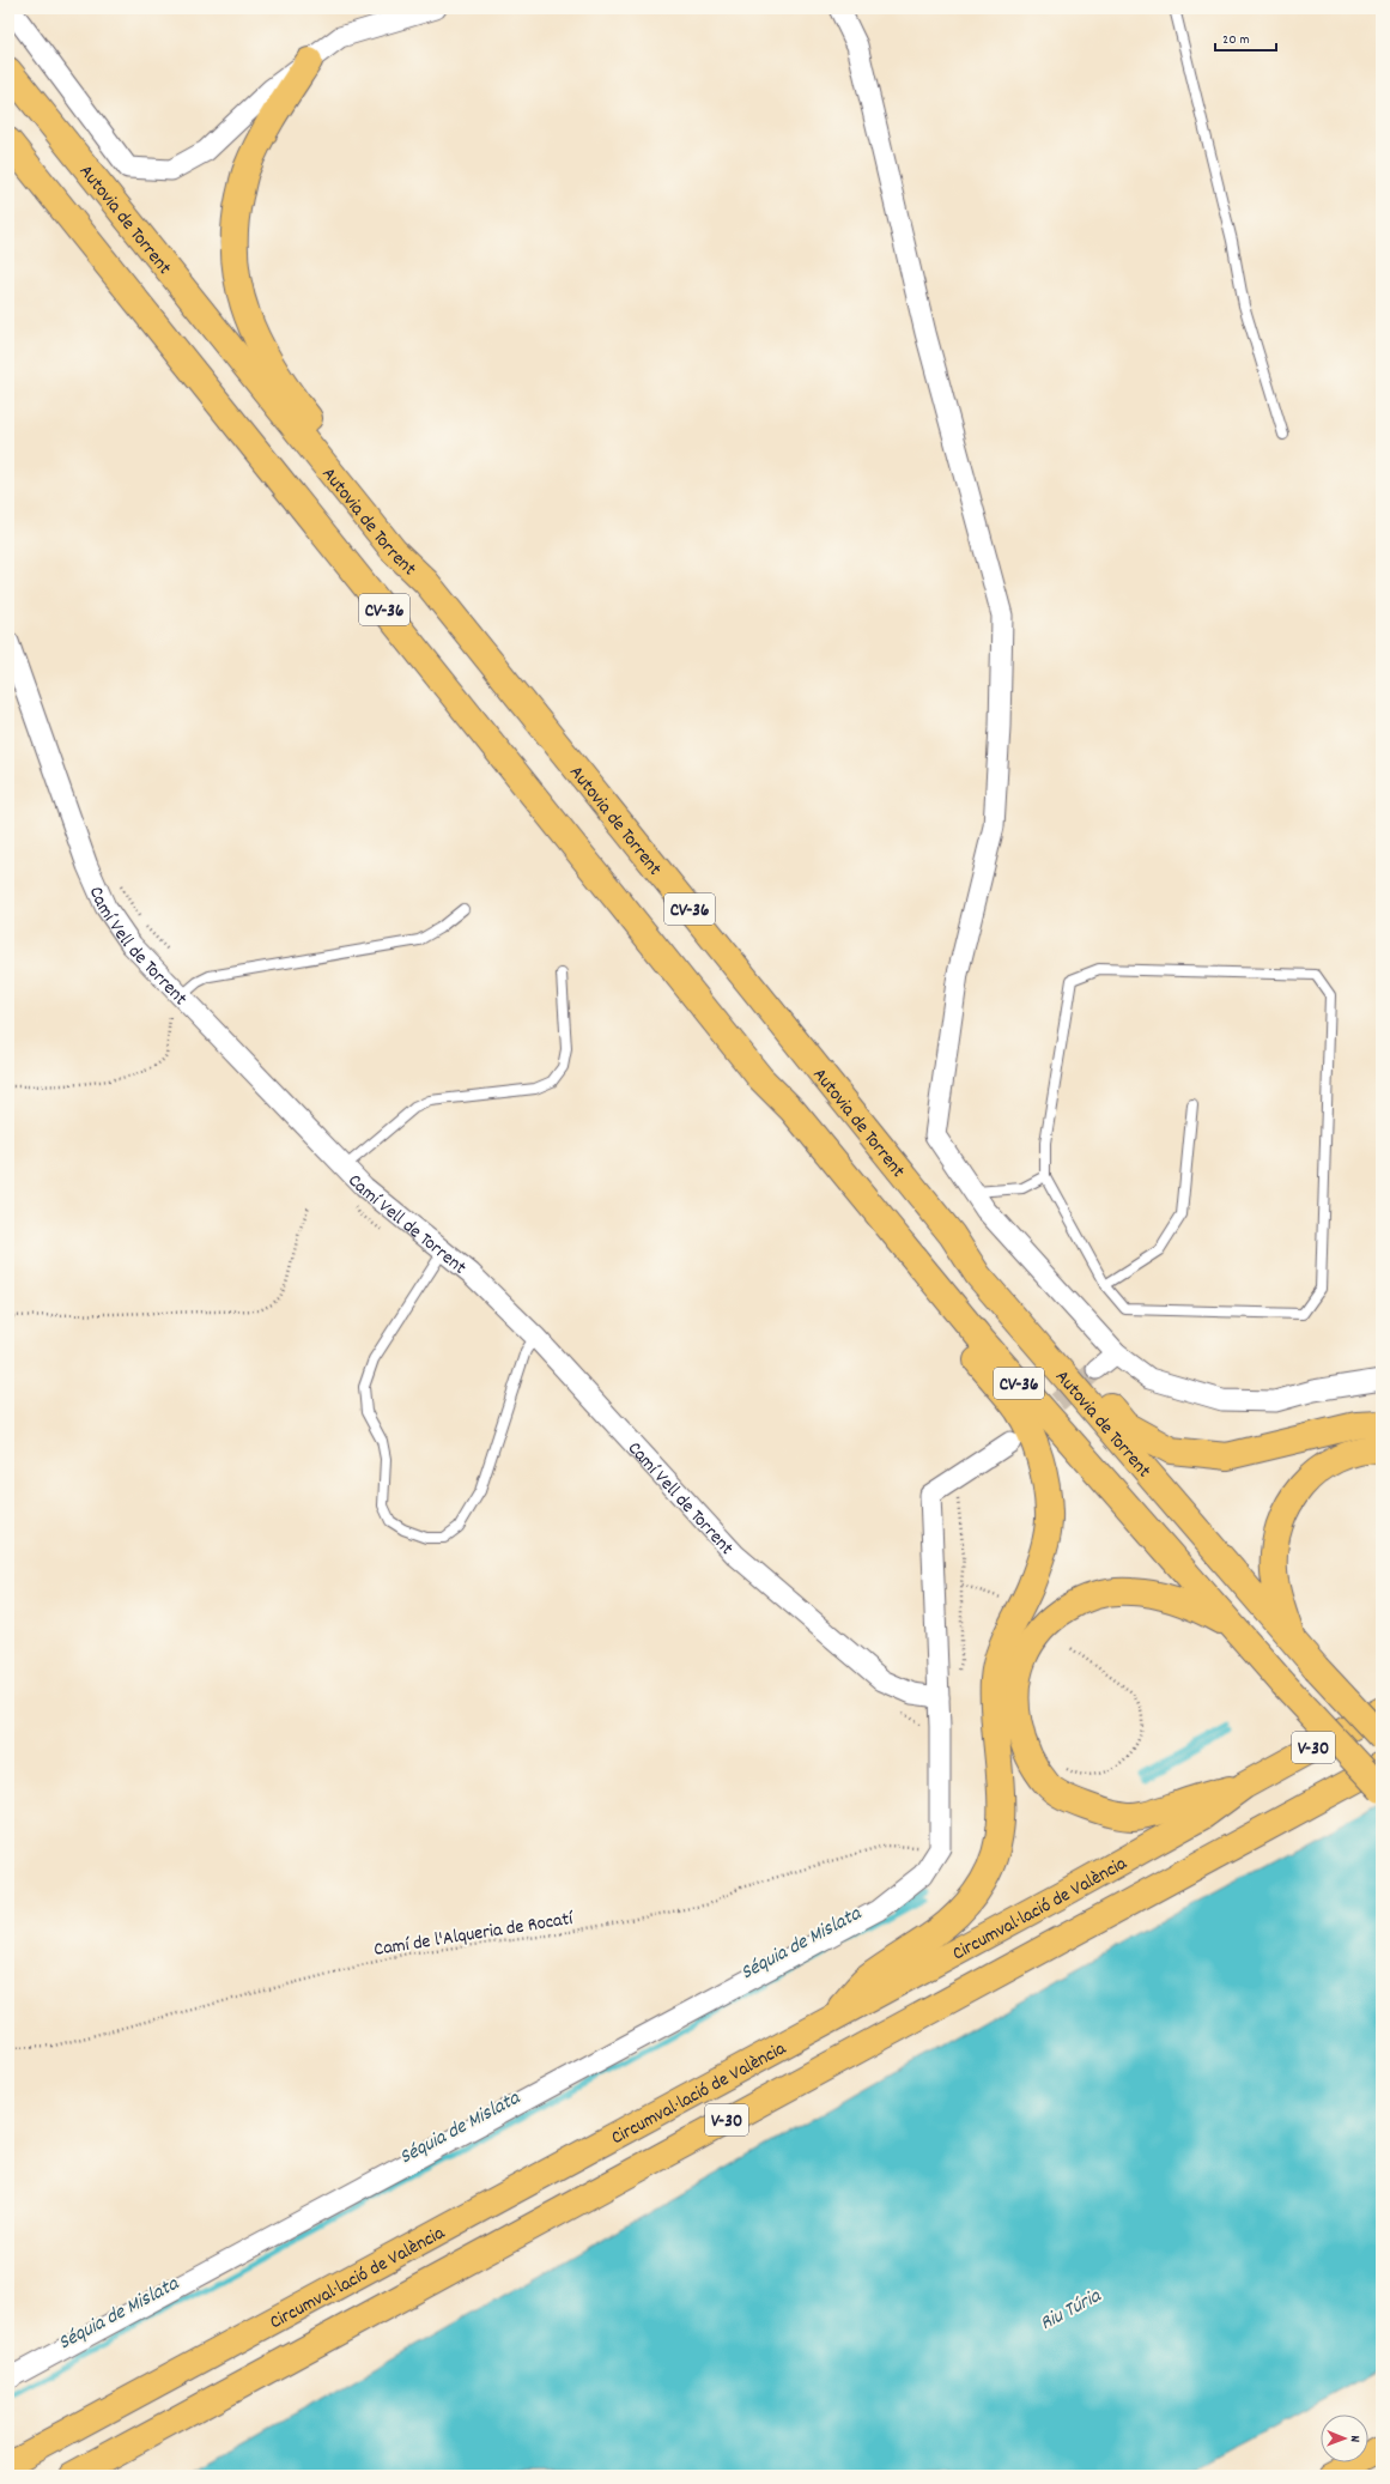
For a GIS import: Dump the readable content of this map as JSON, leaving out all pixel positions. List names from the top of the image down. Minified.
{"streets":{"highway":["Autovia de Torrent","CV-36","V-30","Circumval·lació de València"],"street":["Camí Vell de Torrent"],"path":["Camí de l'Alqueria de Rocatí"]},"water":["Séquia de Mislata","Riu Túria"],"scale_bar":"20 m","north":"right"}
